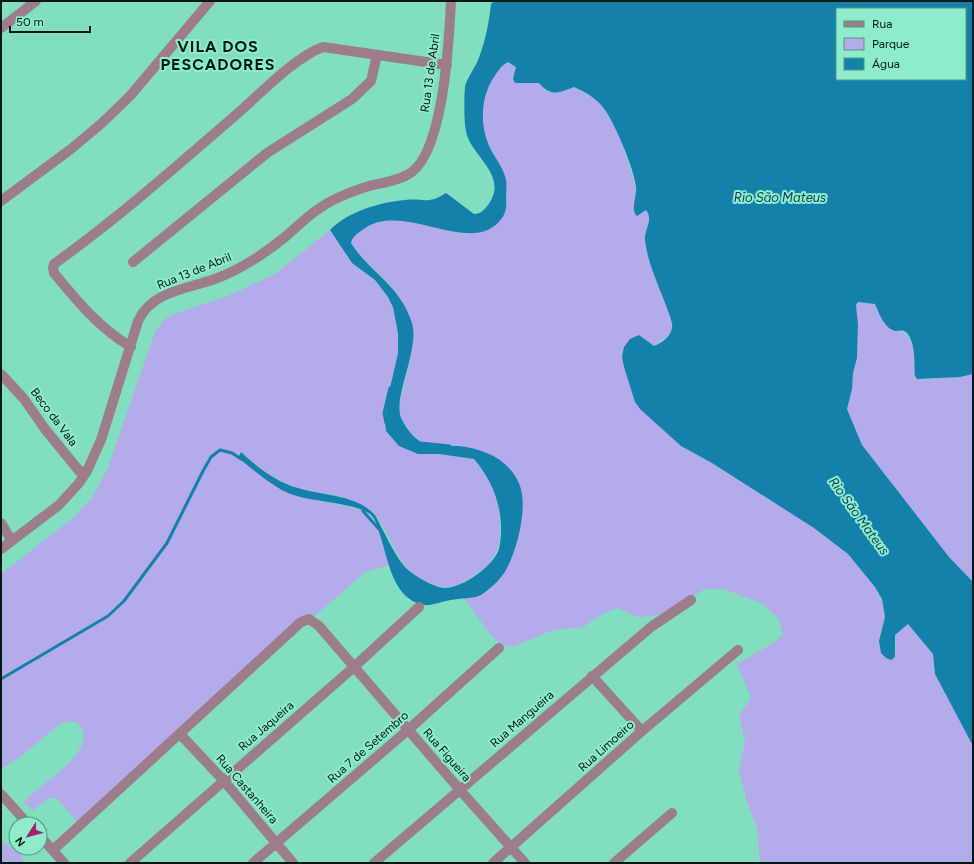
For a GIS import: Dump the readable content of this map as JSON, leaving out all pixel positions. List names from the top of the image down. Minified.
{"streets":{"street":["Rua 13 de Abril","Beco da Vala","Rua Mangueira","Rua Jaqueira","Rua Limoeiro","Rua 7 de Setembro","Rua Figueira","Rua Castanheira"]},"crossings":[["Rua 13 de Abril","Beco da Vala"],["Rua Mangueira","Rua Figueira"],["Rua Jaqueira","Rua Figueira"],["Rua Jaqueira","Rua Castanheira"],["Rua Limoeiro","Rua Figueira"],["Rua 7 de Setembro","Rua Figueira"],["Rua 7 de Setembro","Rua Castanheira"],["Rua Figueira","Rua Castanheira"]],"districts":["VILA DOS PESCADORES"],"water":["Rio São Mateus"],"legend":["Rua","Parque","Água"],"scale_bar":"50 m","north":"bottom left"}
